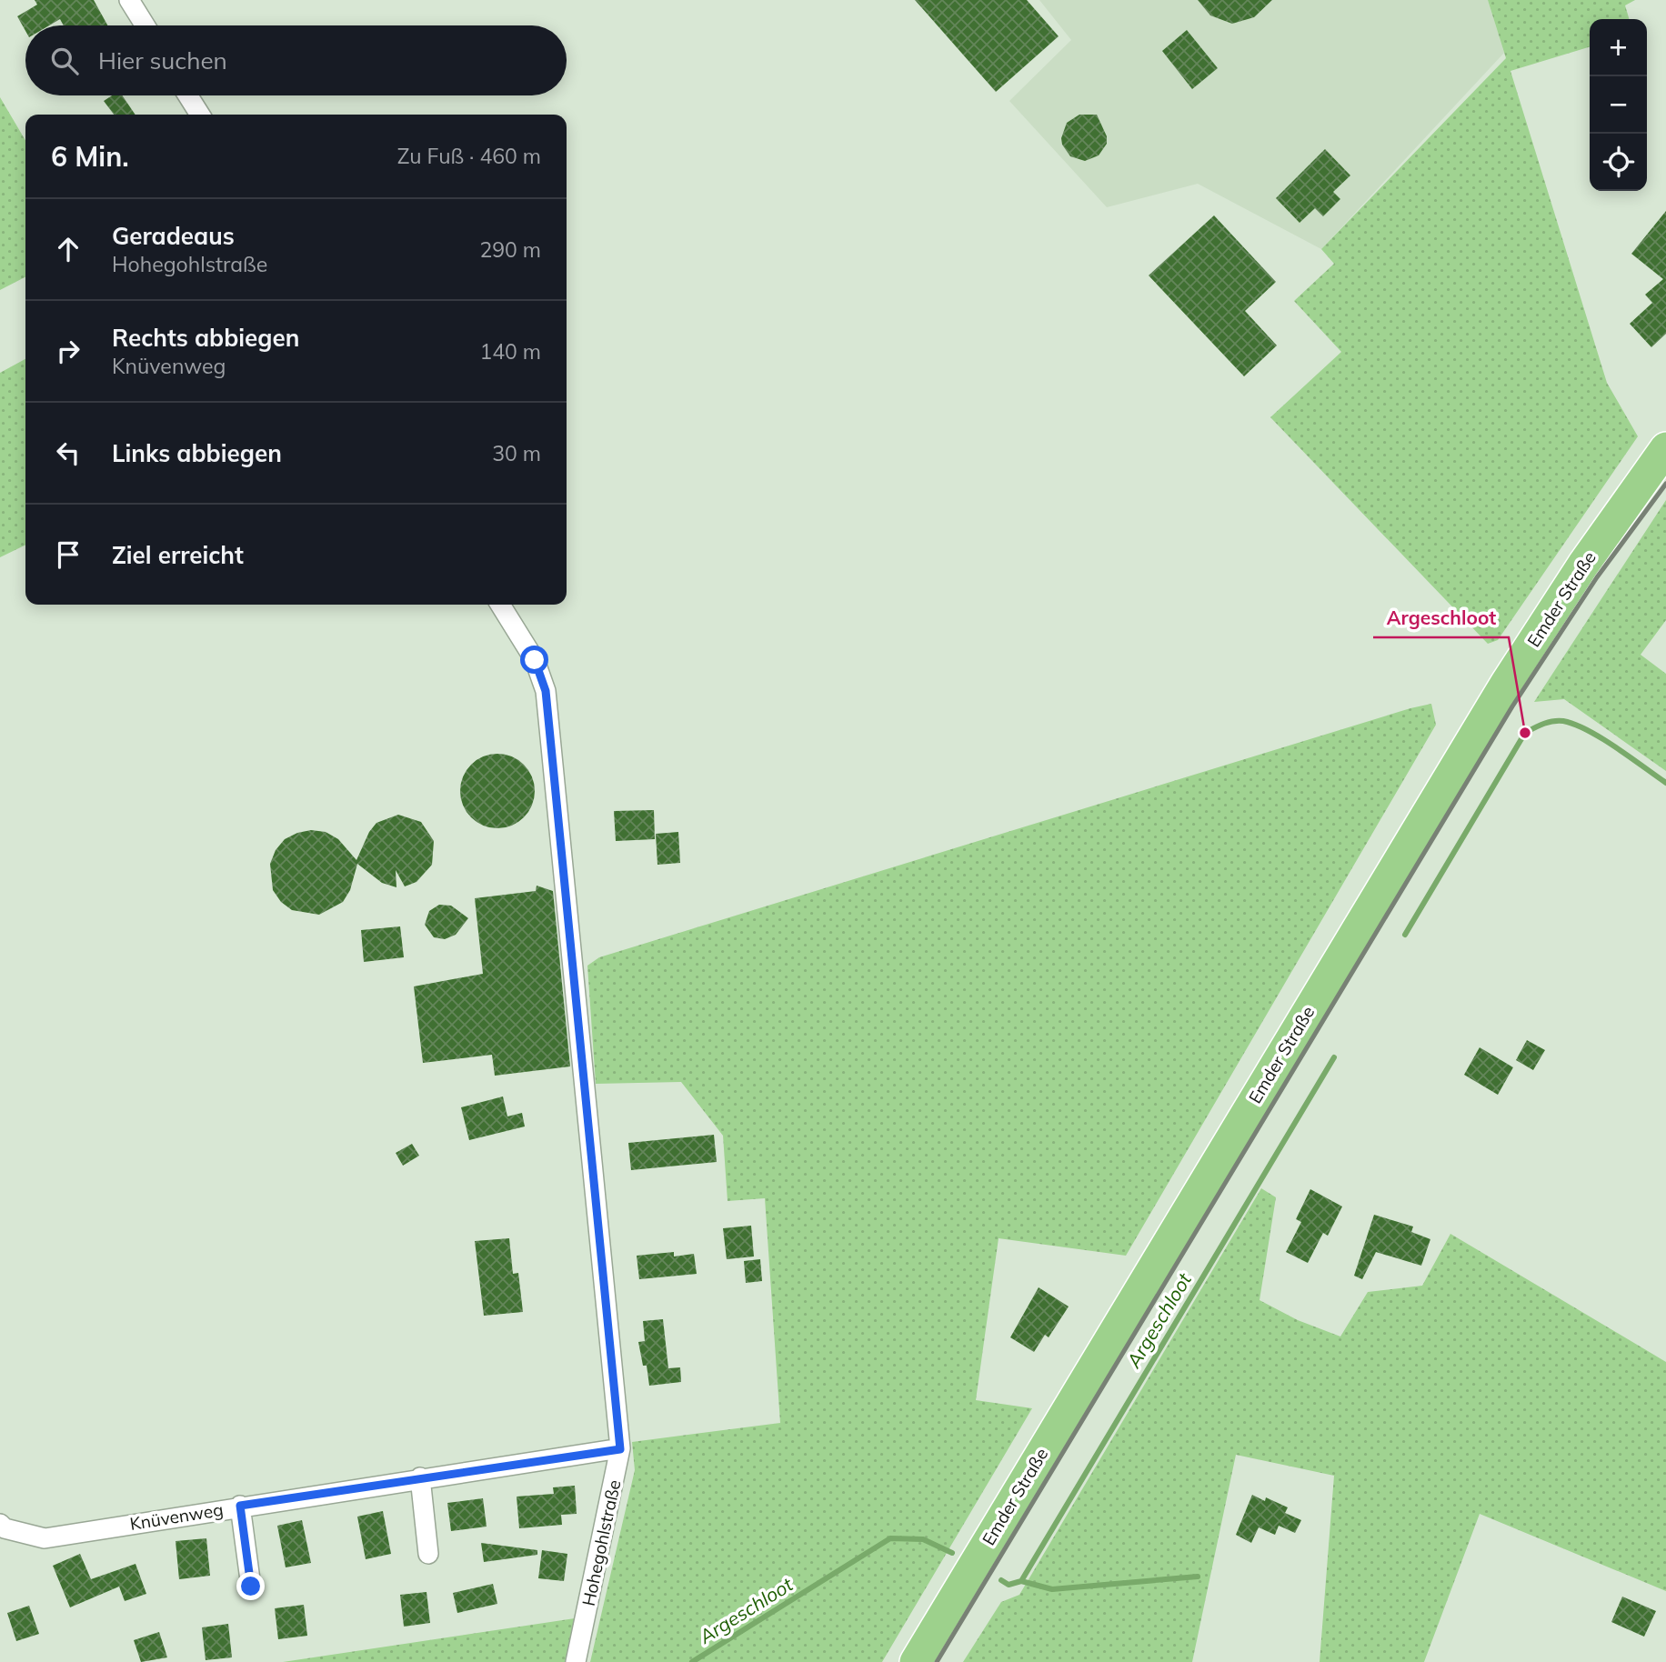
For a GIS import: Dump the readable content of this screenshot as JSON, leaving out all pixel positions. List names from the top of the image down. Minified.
{"streets":{"main road":["Emder Straße"],"street":["Knüvenweg","Hohegohlstraße"]},"crossings":[["Knüvenweg","Hohegohlstraße"]],"water":["Argeschloot"],"places":["Argeschloot"],"page":{"map_buttons":["+","−"],"search":"Hier suchen","heading":["6 Min.","Zu Fuß · 460 m"],"list":[["Geradeaus","Hohegohlstraße","290 m"],["Rechts abbiegen","Knüvenweg","140 m"],["Links abbiegen","30 m"],"Ziel erreicht"]}}
